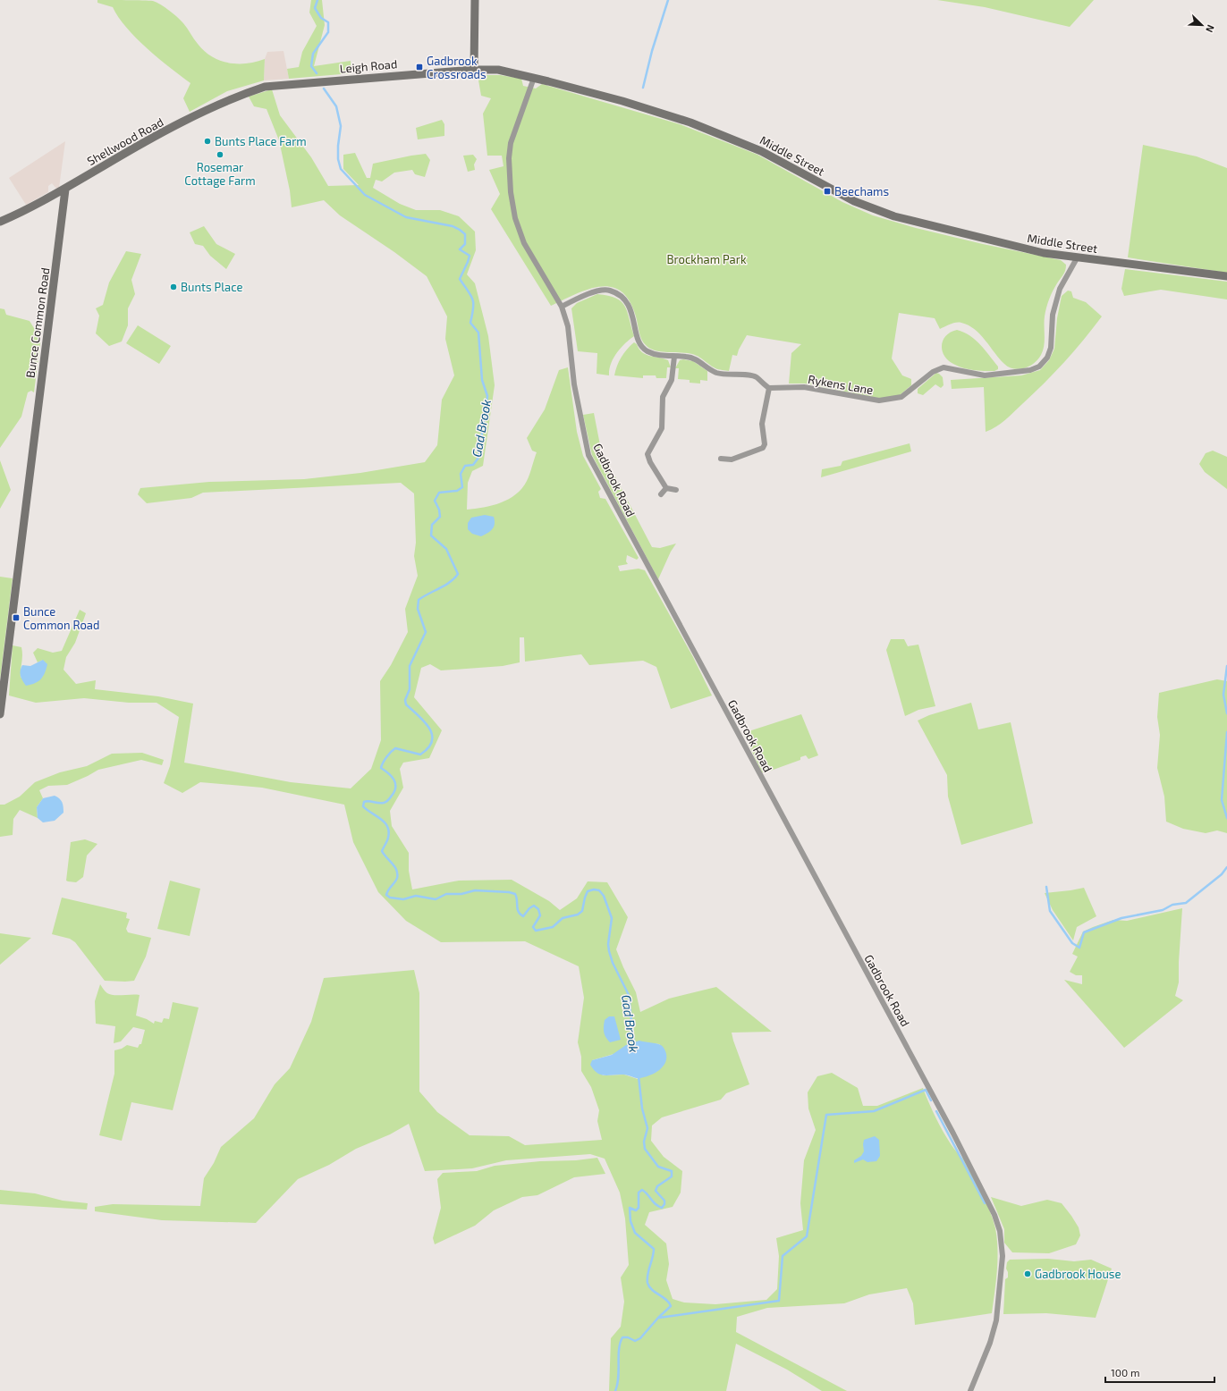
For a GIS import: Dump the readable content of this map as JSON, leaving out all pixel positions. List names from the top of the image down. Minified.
{"streets":{"street":["Leigh Road","Shellwood Road","Middle Street","Bunce Common Road","Rykens Lane","Gadbrook Road"]},"crossings":[["Leigh Road","Shellwood Road"],["Leigh Road","Middle Street"],["Shellwood Road","Bunce Common Road"],["Middle Street","Rykens Lane"],["Middle Street","Gadbrook Road"]],"water":["Gad Brook"],"parks":["Brockham Park"],"places":{"transit":["Gadbrook Crossroads","Beechams","Bunce Common Road"],"other":["Bunts Place Farm","Rosemar Cottage Farm","Bunts Place","Gadbrook House"]},"scale_bar":"100 m","north":"bottom right"}
